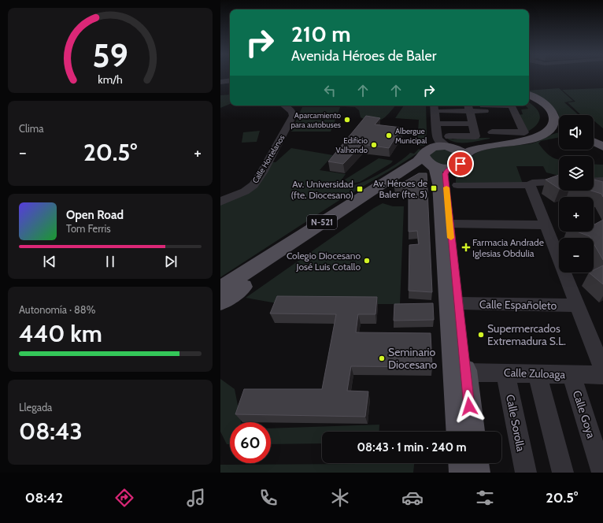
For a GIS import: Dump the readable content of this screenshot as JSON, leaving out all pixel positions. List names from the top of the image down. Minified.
{"streets":{"main road":["N-521"],"street":["Calle Hortelanos","Calle Españoleto","Calle Zuloaga","Calle Goya","Calle Sorolla"]},"crossings":[["Calle Zuloaga","Calle Goya"],["Calle Zuloaga","Calle Sorolla"]],"places":{"other":["Aparcamiento para autobuses","Albergue Municipal","Edificio Valhondo","Colegio Diocesano José Luis Cotallo","Supermercados Extremadura S.L.","Seminario Diocesano"],"transit":["Av. Héroes de Baler (fte. 5)","Av. Universidad (fte. Diocesano)"],"health":["Farmacia Andrade Iglesias Obdulia"]},"page":{"turn":["210 m","Avenida Héroes de Baler"],"tile":["Clima",["Autonomía · 88%","440 km"],["Llegada","08:43"]],"map_buttons":["+","−"],"heat":["−","20.5°","+"],"song":["Open Road","Tom Ferris"],"limit":"60","trip":"08:43 · 1 min · 240 m","tabs":["08:42","20.5°"],"gauge":["59","km/h"]}}
